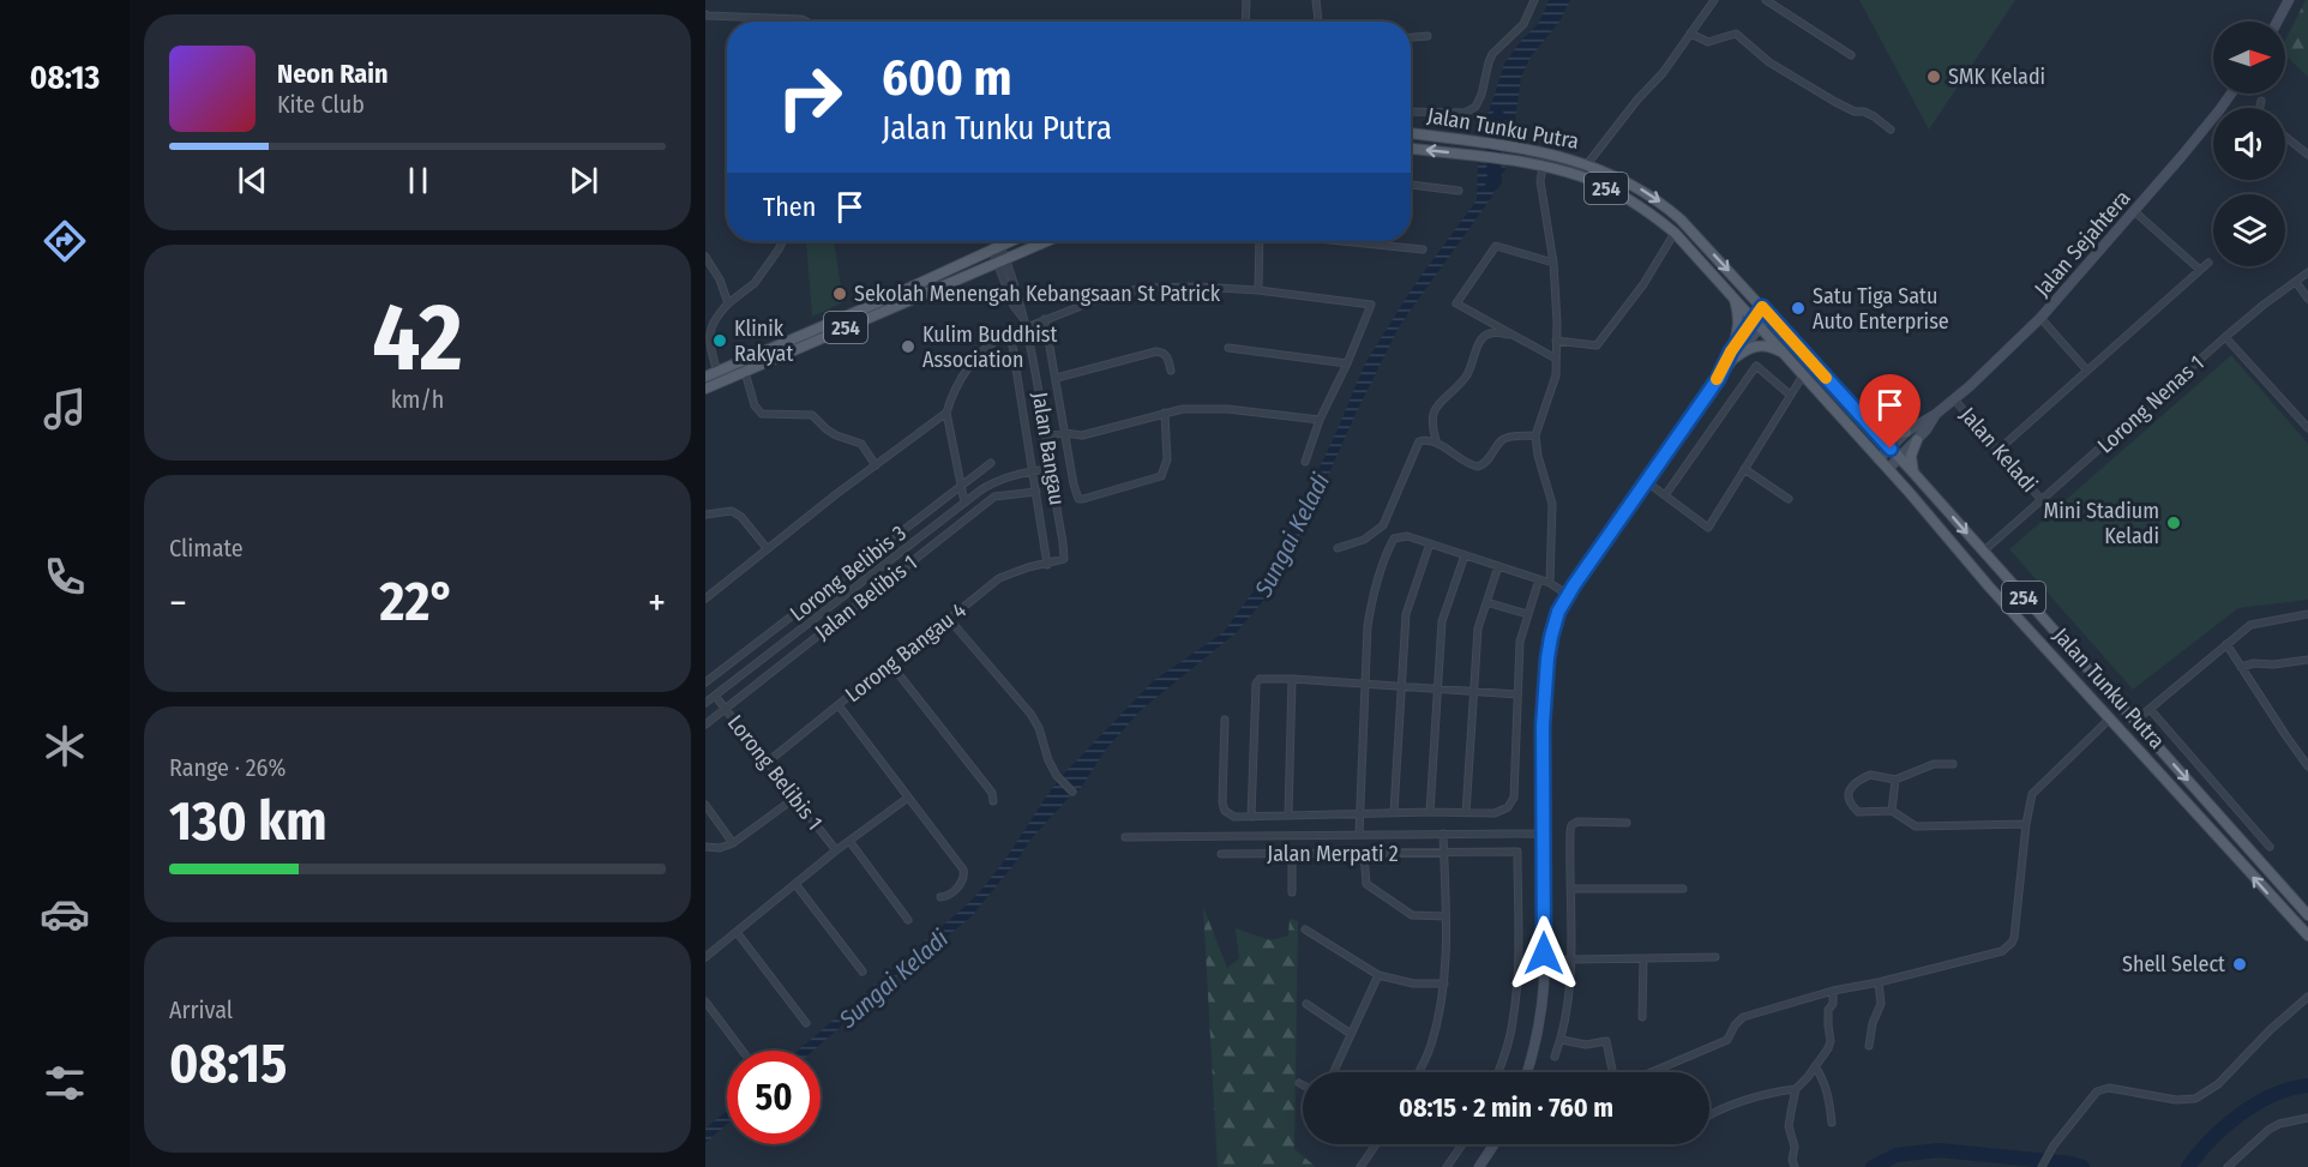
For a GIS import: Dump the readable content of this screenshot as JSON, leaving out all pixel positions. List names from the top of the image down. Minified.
{"streets":{"main road":["Jalan Tunku Putra","254","Jalan Sejahtera"],"street":["Lorong Nenas 1","Jalan Bangau","Jalan Keladi","Lorong Belibis 3","Jalan Belibis 1","Lorong Bangau 4","Lorong Belibis 1","Jalan Merpati 2"]},"crossings":[["Jalan Tunku Putra","Jalan Sejahtera"],["Jalan Tunku Putra","Lorong Nenas 1"],["Jalan Sejahtera","Jalan Keladi"],["Lorong Nenas 1","Jalan Keladi"],["Jalan Bangau","Lorong Bangau 4"],["Jalan Belibis 1","Lorong Belibis 1"],["Lorong Bangau 4","Lorong Belibis 1"]],"water":["Sungai Keladi"],"places":["SMK Keladi","Sekolah Menengah Kebangsaan St Patrick","Satu Tiga Satu Auto Enterprise","Klinik Rakyat","Kulim Buddhist Association","Mini Stadium Keladi","Shell Select"],"north":"right","page":{"tabs":"08:13","turn":["600 m","Jalan Tunku Putra"],"song":["Neon Rain","Kite Club"],"then":"Then","tile":[["42","km/h"],"Climate",["Range · 26%","130 km"],["Arrival","08:15"]],"heat":["−","22°","+"],"limit":"50","trip":"08:15 · 2 min · 760 m"}}
